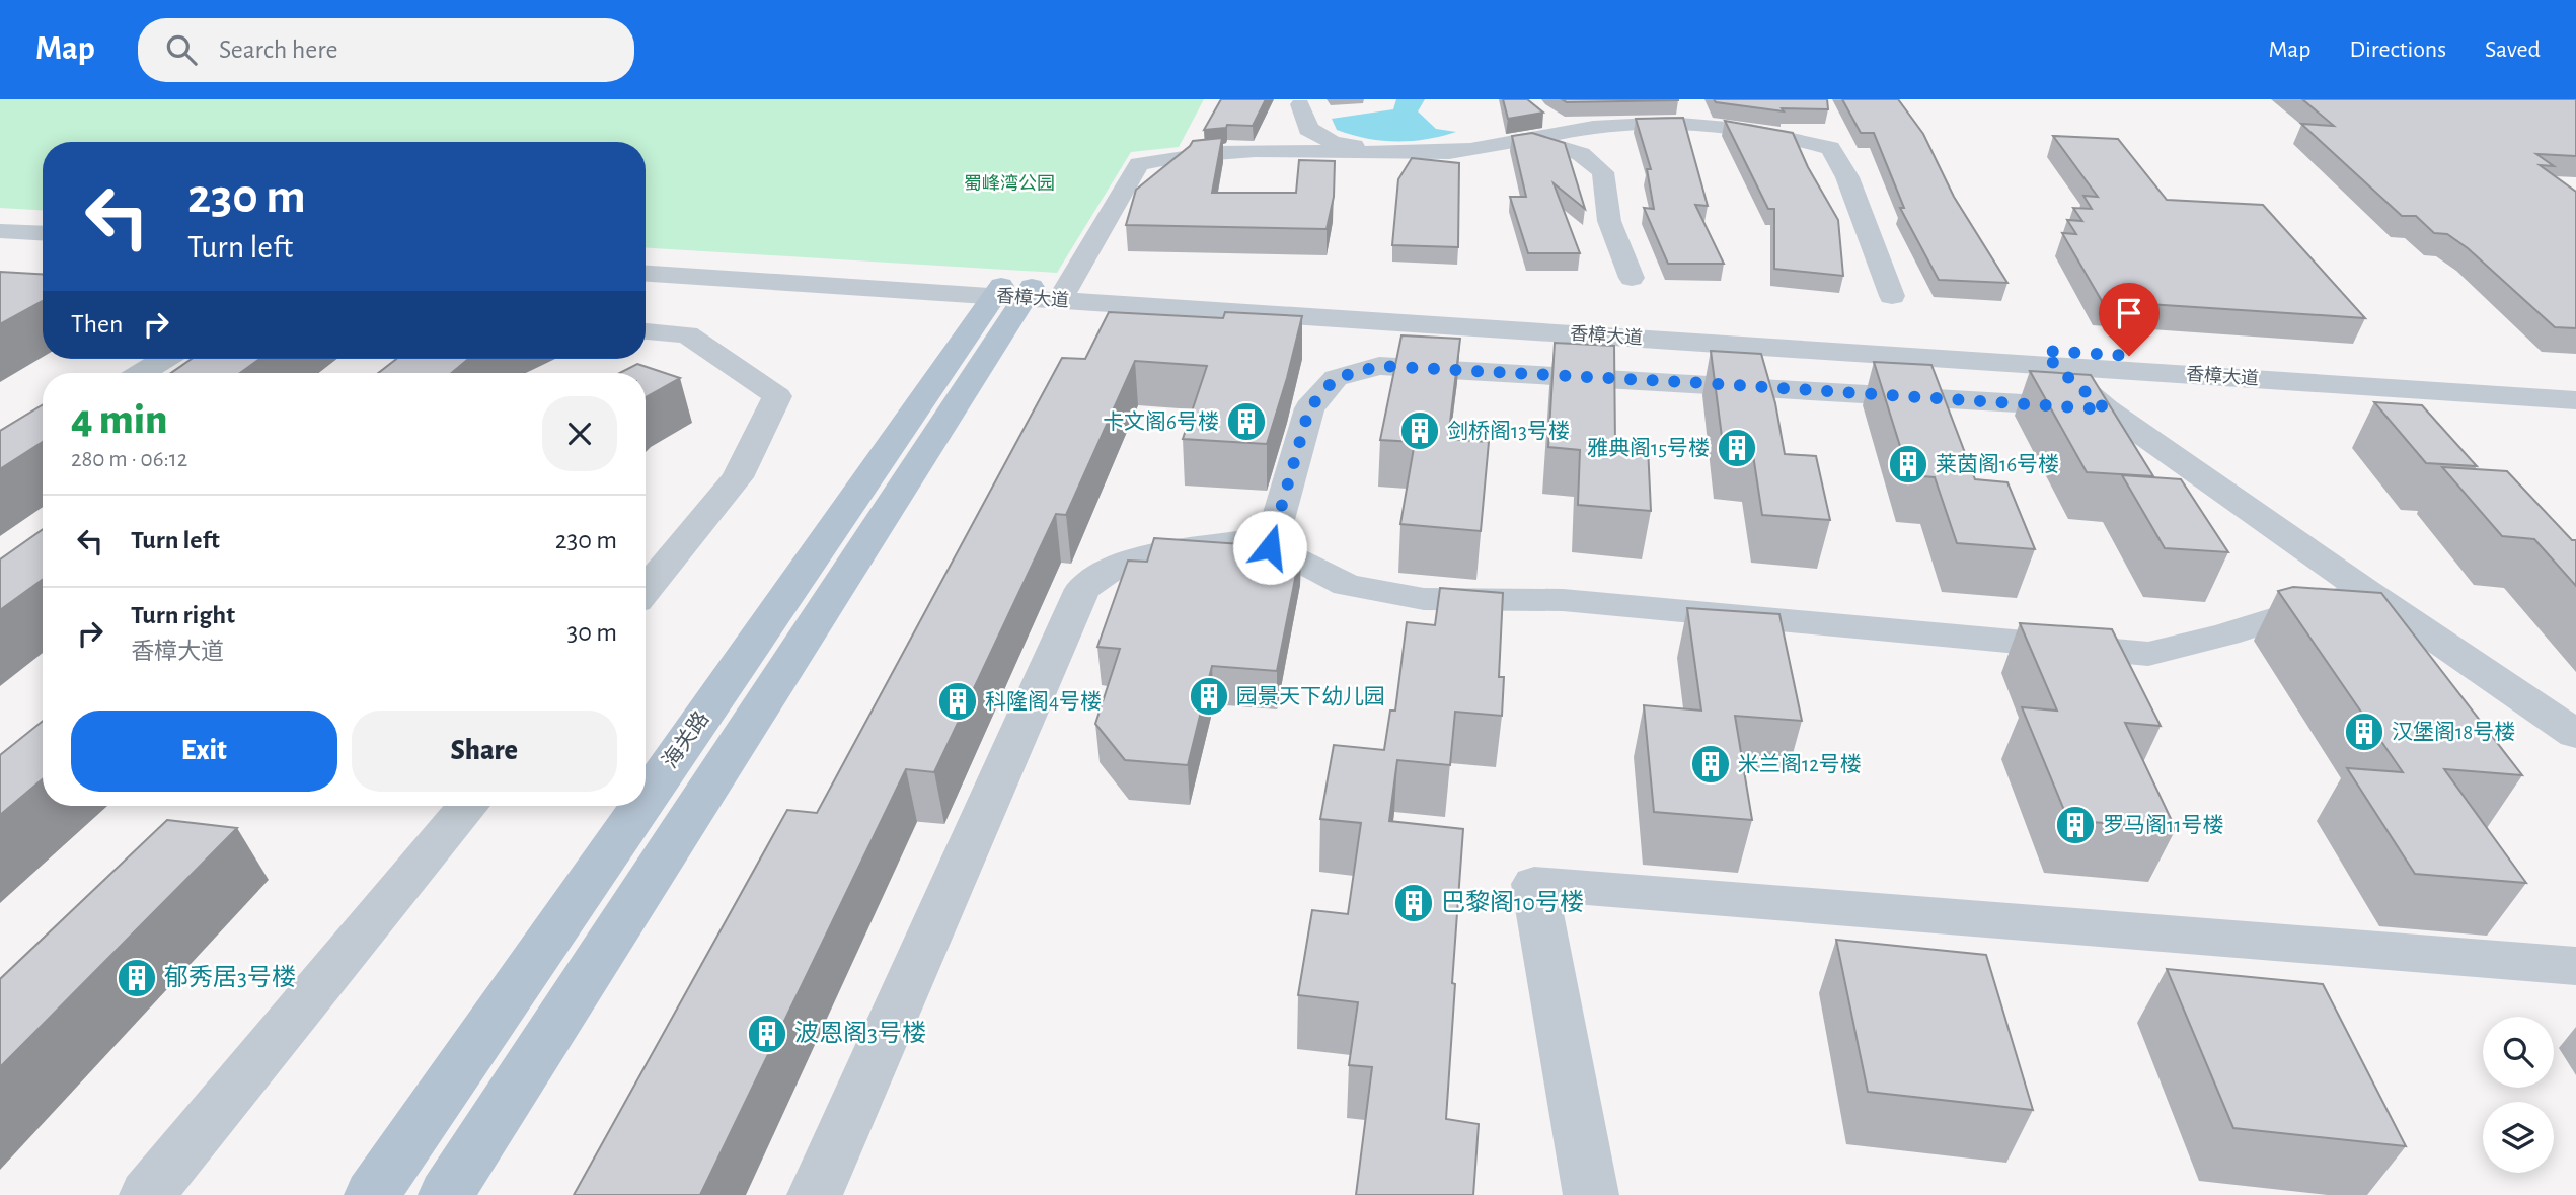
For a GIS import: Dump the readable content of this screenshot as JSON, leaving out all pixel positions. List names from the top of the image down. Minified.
{"streets":{"main road":["海关路"],"street":["香樟大道"]},"crossings":[["香樟大道","海关路"]],"parks":["蜀峰湾公园"],"places":{"building":["卡文阁6号楼","剑桥阁13号楼","雅典阁15号楼","莱茵阁16号楼","园景天下幼儿园","科隆阁4号楼","汉堡阁18号楼","米兰阁12号楼","罗马阁11号楼","巴黎阁10号楼","郁秀居3号楼","波恩阁3号楼"]},"page":{"header":"Map","search":"Search here","nav":["Map","Directions","Saved"],"turn":["230 m","Turn left"],"then":"Then","heading":["4 min","280 m · 06:12"],"list":[{"name":"Turn left","value":"230 m"},{"name":"Turn right","note":"香樟大道","value":"30 m"}],"buttons":["Exit","Share"]}}
